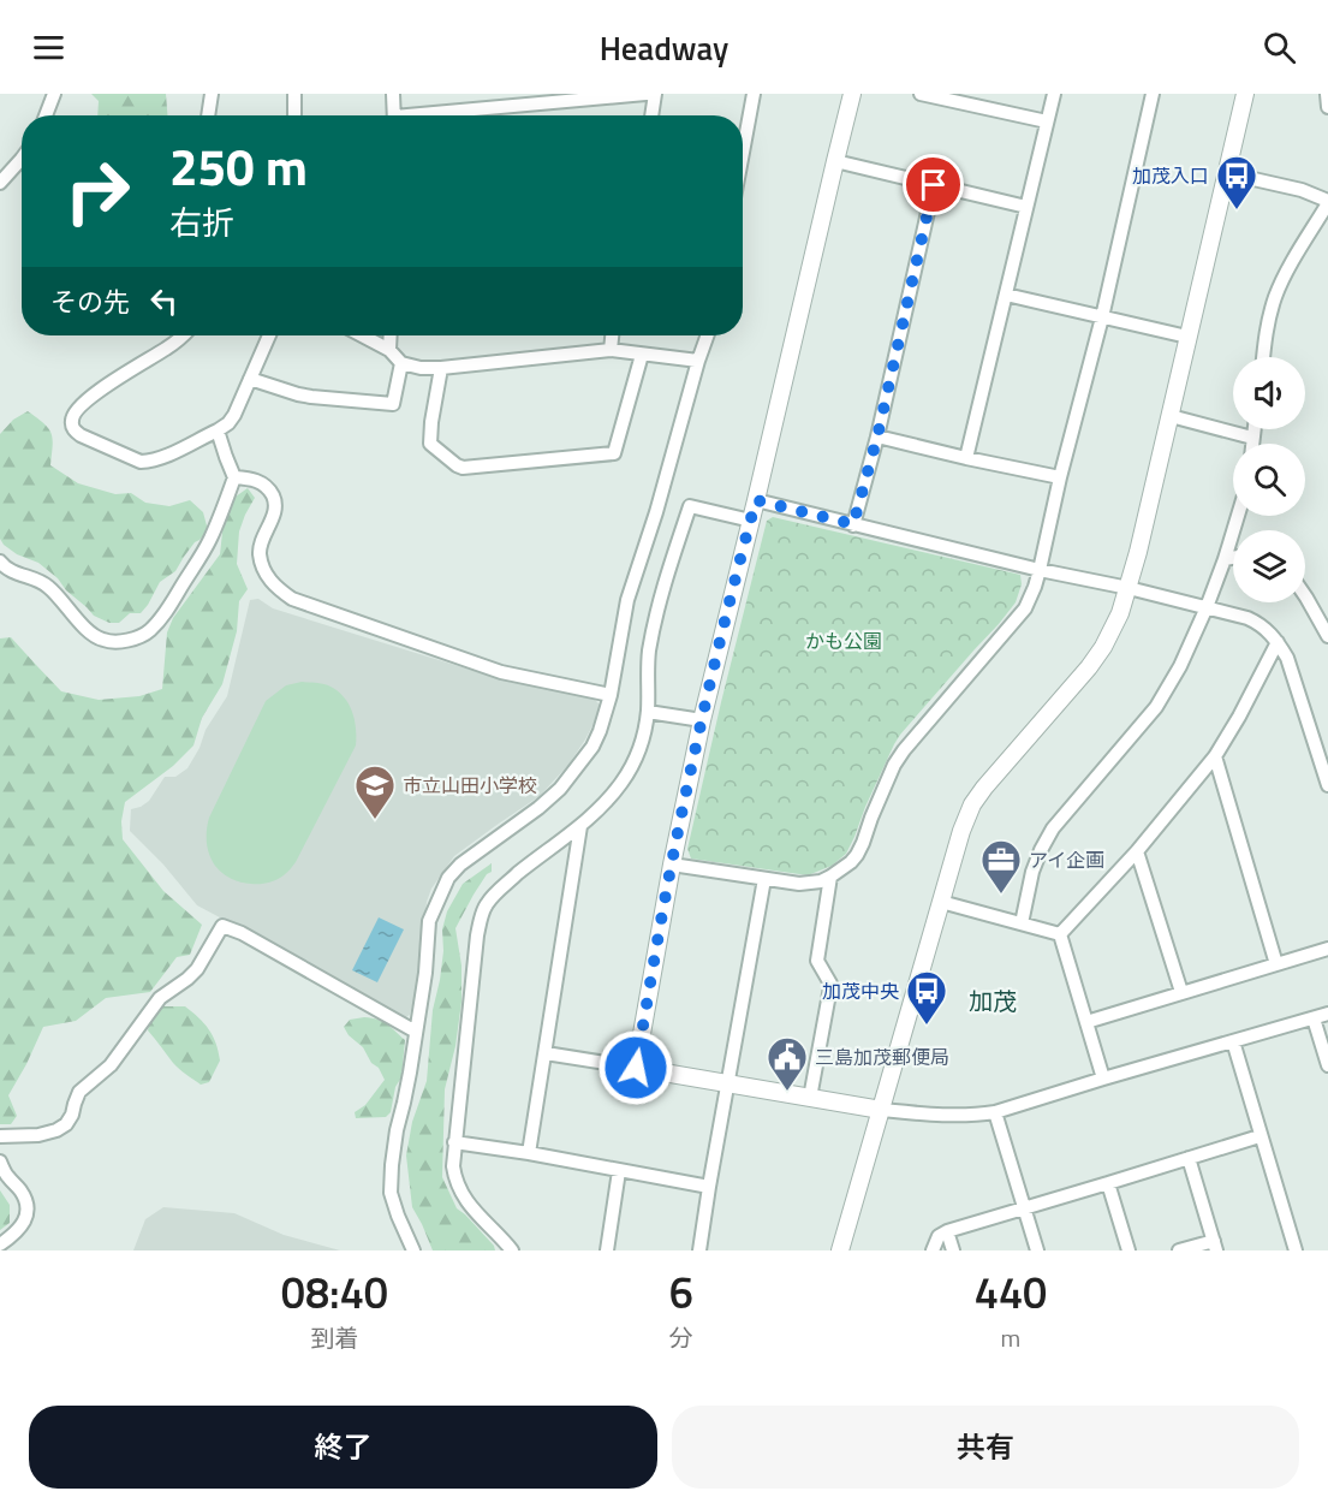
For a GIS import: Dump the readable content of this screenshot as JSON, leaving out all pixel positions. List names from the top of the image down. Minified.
{"districts":["加茂"],"parks":["かも公園"],"places":{"bus stop":["加茂入口","加茂中央"],"school or university":["市立山田小学校"],"office":["アイ企画"],"public building":["三島加茂郵便局"]},"page":{"header":"Headway","turn":["250 m","右折"],"then":"その先","eta":["08:40","到着","6","分","440","m"],"buttons":["終了","共有"]}}
